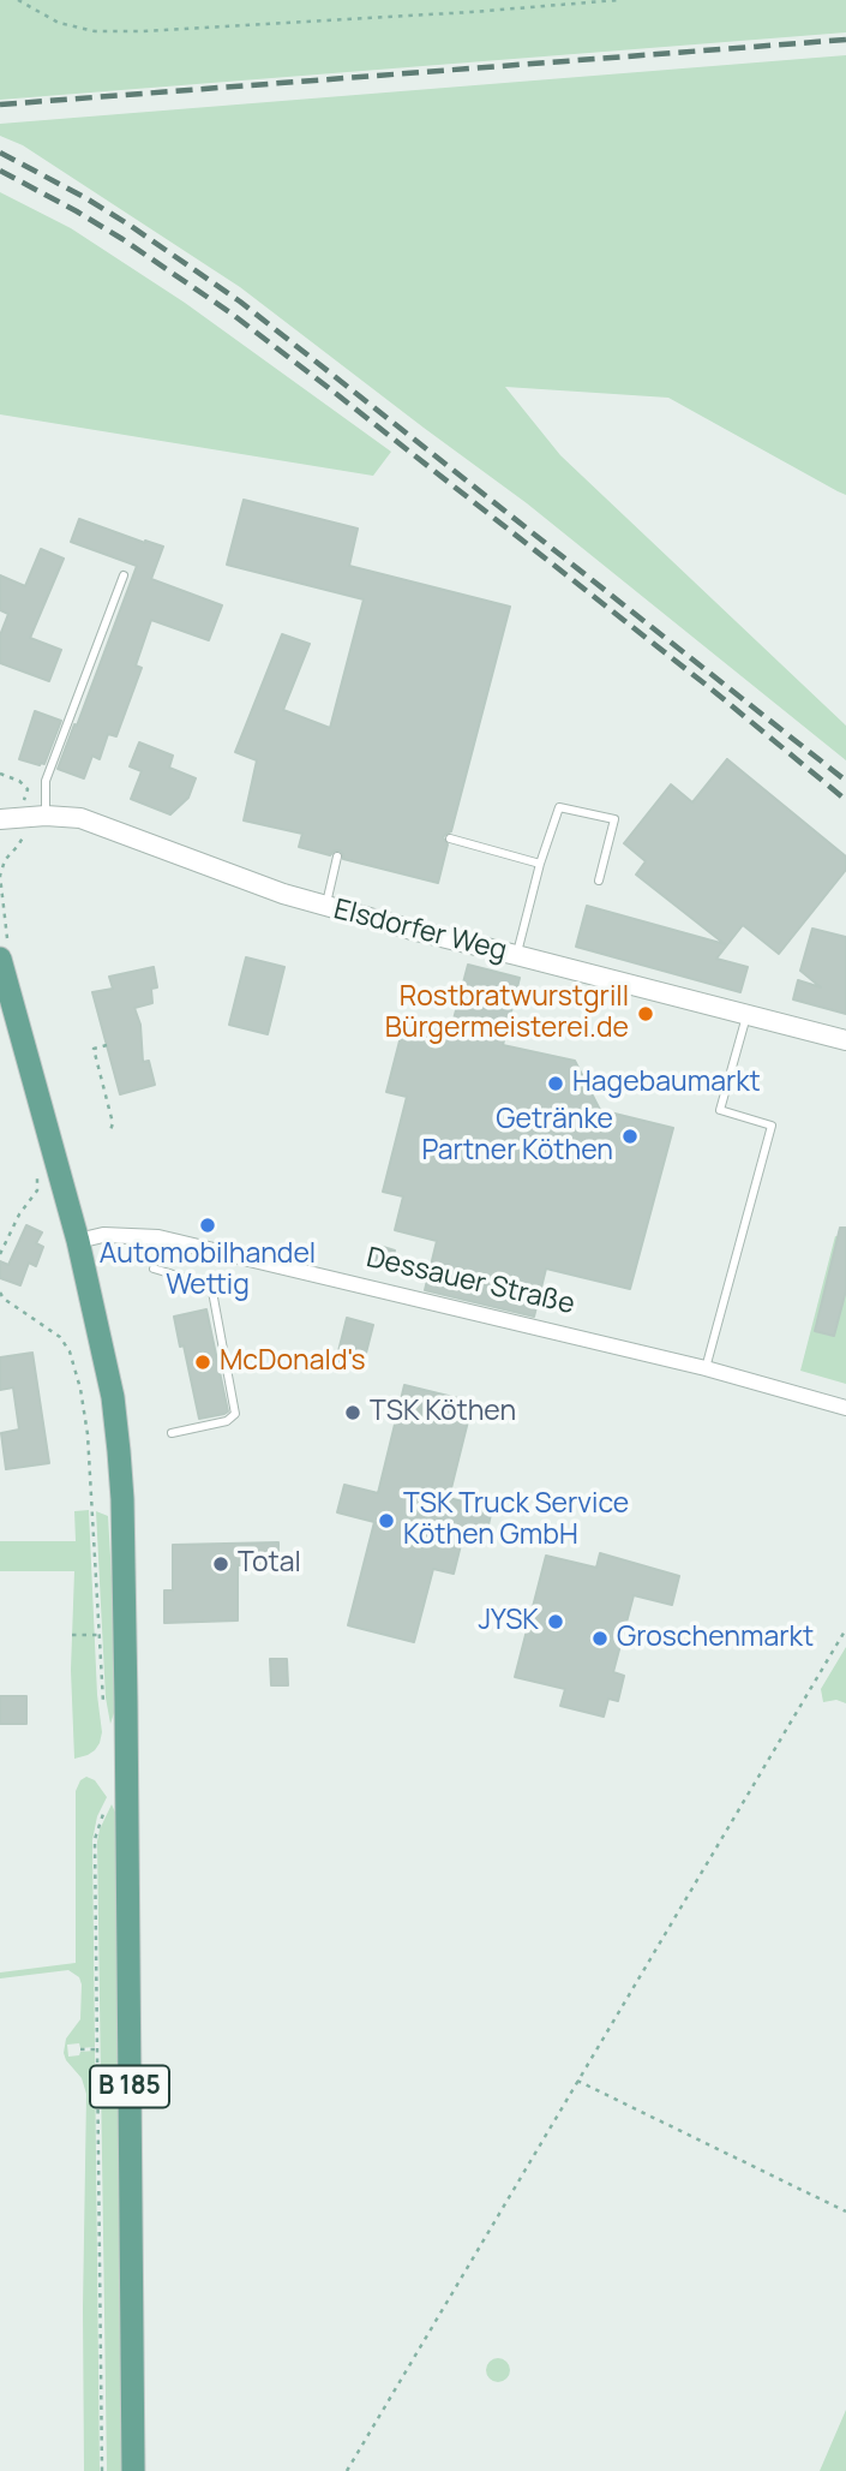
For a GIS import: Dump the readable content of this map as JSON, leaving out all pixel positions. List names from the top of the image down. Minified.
{"streets":{"main road":["B 185"],"street":["Elsdorfer Weg","Dessauer Straße"]},"crossings":[["Dessauer Straße","B 185"]],"places":["Rostbratwurstgrill Bürgermeisterei.de","Hagebaumarkt","Getränke Partner Köthen","Automobilhandel Wettig","McDonald's","TSK Köthen","TSK Truck Service Köthen GmbH","Total","JYSK","Groschenmarkt"]}
